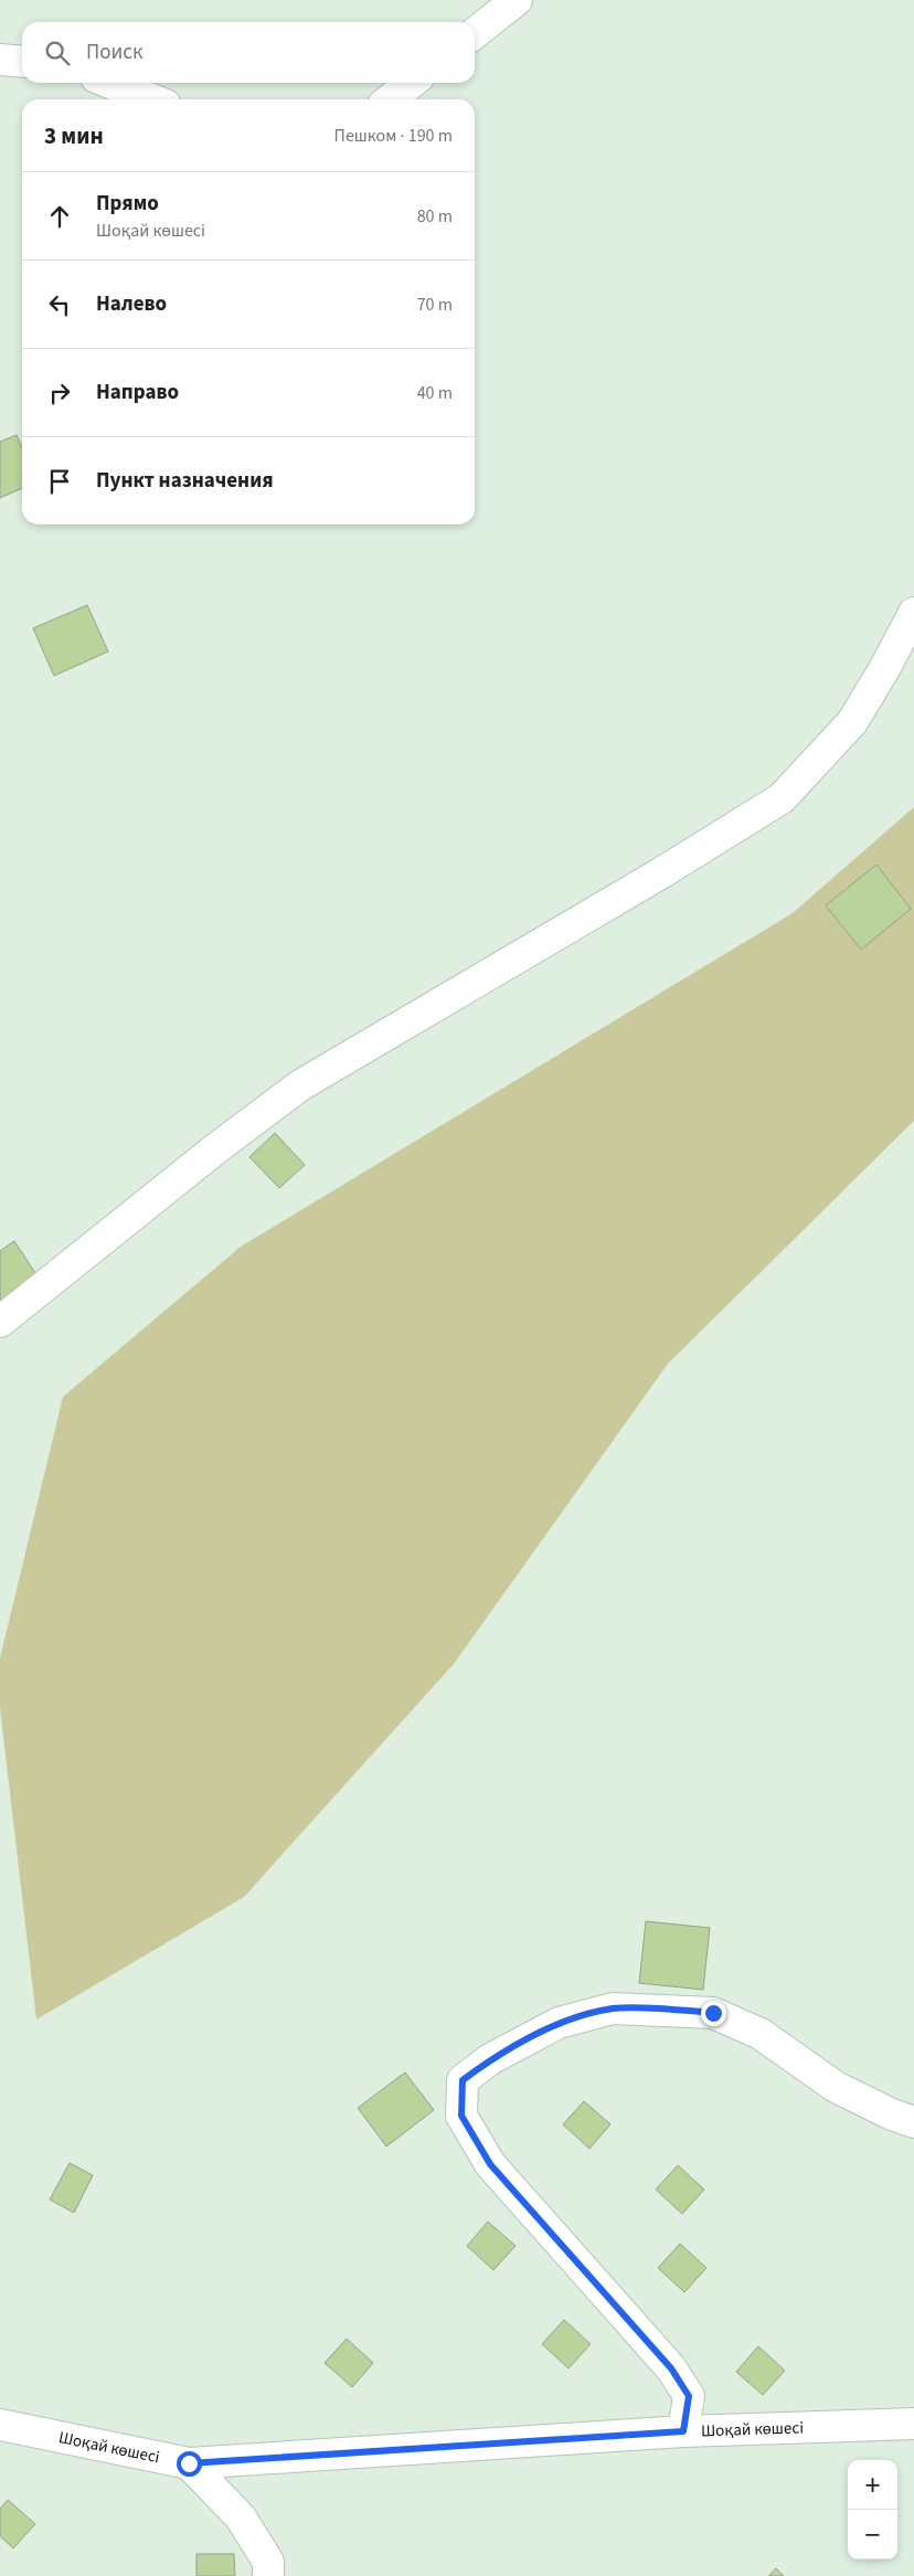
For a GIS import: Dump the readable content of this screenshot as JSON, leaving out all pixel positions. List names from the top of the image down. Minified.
{"streets":{"street":["Шоқай көшесі"]},"page":{"search":"Поиск","heading":["3 мин","Пешком · 190 m"],"list":[["Прямо","Шоқай көшесі","80 m"],["Налево","70 m"],["Направо","40 m"],"Пункт назначения"],"map_buttons":["+","−"]}}
